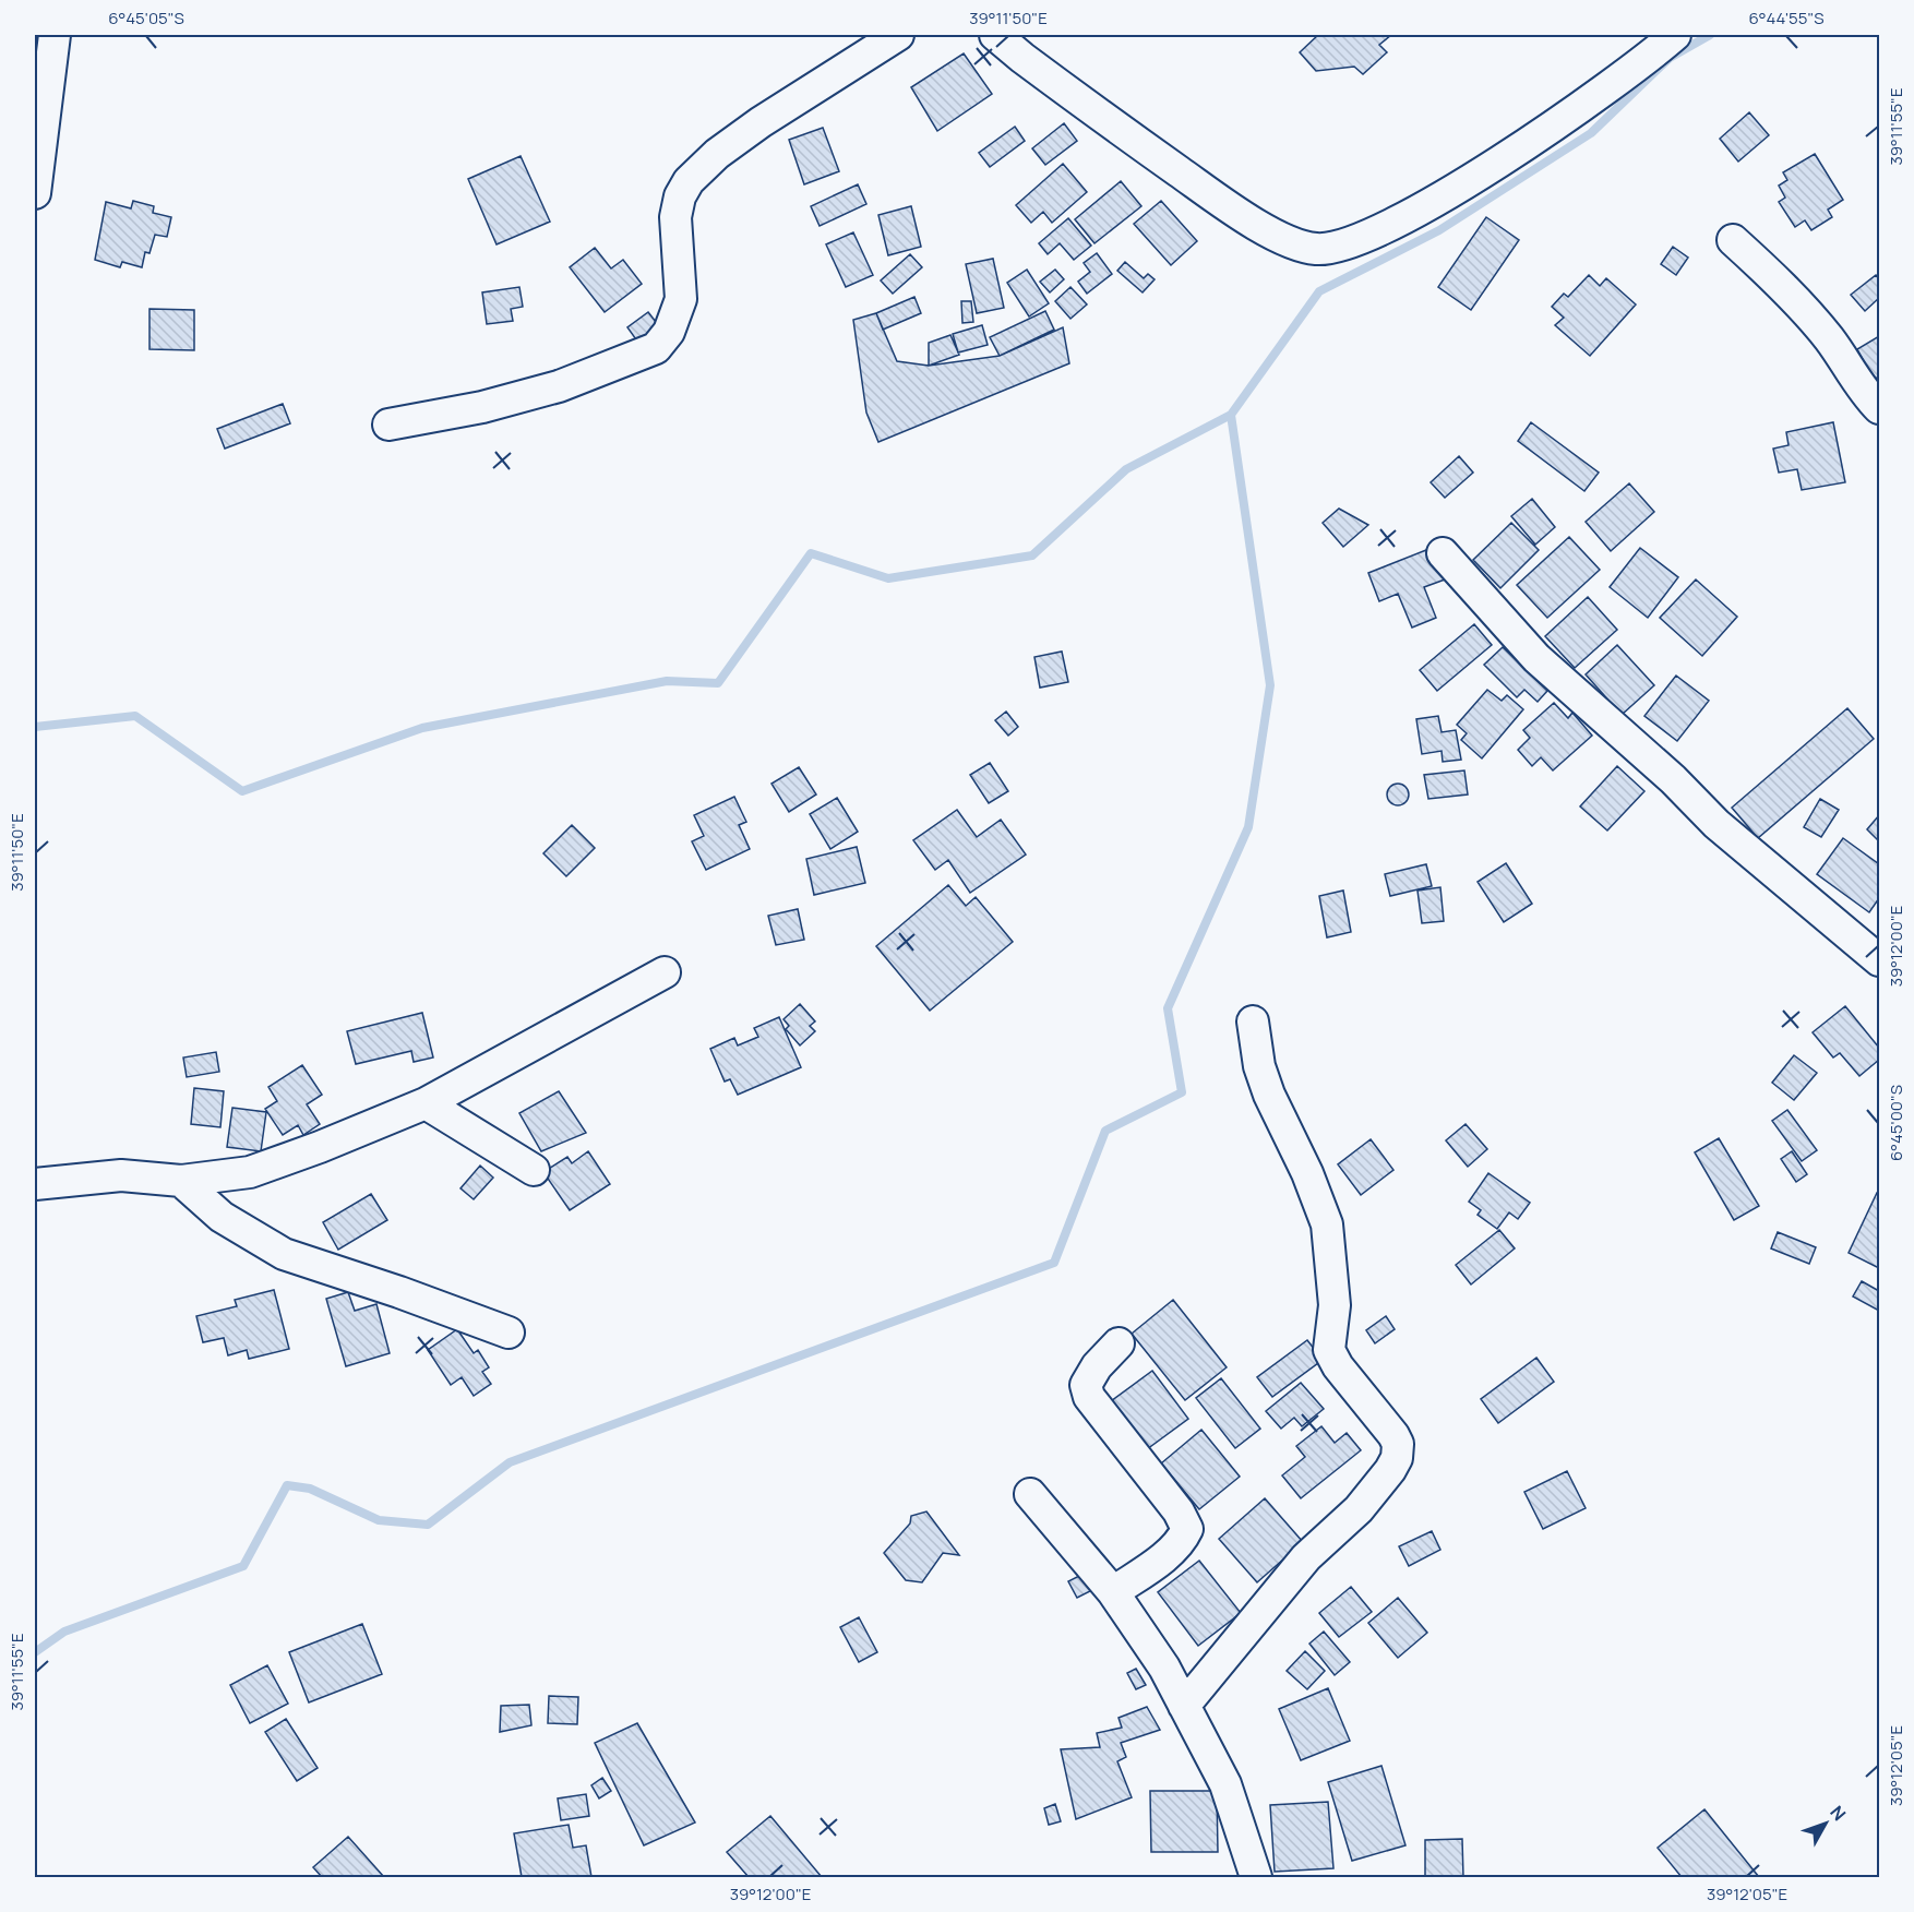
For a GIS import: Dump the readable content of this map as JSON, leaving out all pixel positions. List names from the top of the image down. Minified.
{"north":"top right","coordinates":["6°45'05\"S","39°11'50\"E","6°44'55\"S","39°11'55\"E","39°12'00\"E","6°45'00\"S","39°12'05\"E"]}
